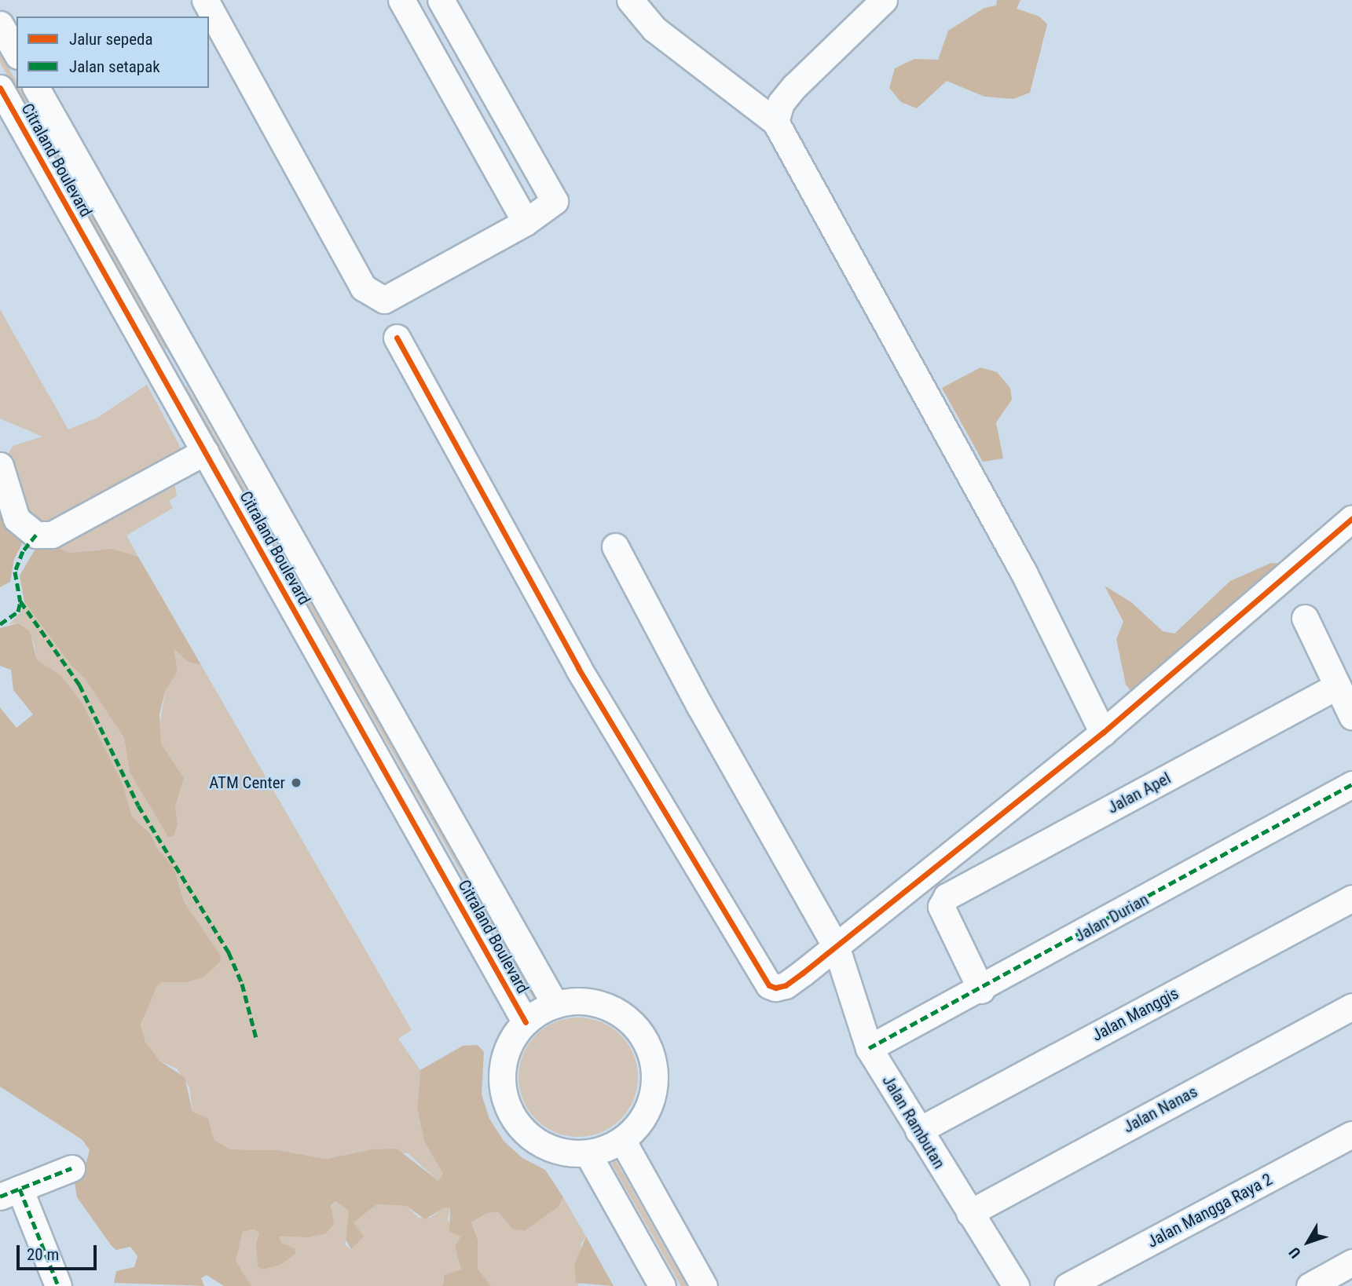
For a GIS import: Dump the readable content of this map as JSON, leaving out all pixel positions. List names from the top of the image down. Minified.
{"streets":{"street":["Citraland Boulevard","Jalan Apel","Jalan Durian","Jalan Manggis","Jalan Nanas","Jalan Rambutan","Jalan Mangga Raya 2"]},"crossings":[["Jalan Apel","Jalan Durian"],["Jalan Durian","Jalan Rambutan"],["Jalan Manggis","Jalan Rambutan"],["Jalan Nanas","Jalan Rambutan"]],"places":["ATM Center"],"legend":["Jalur sepeda","Jalan setapak"],"scale_bar":"20 m","north":"bottom left"}
